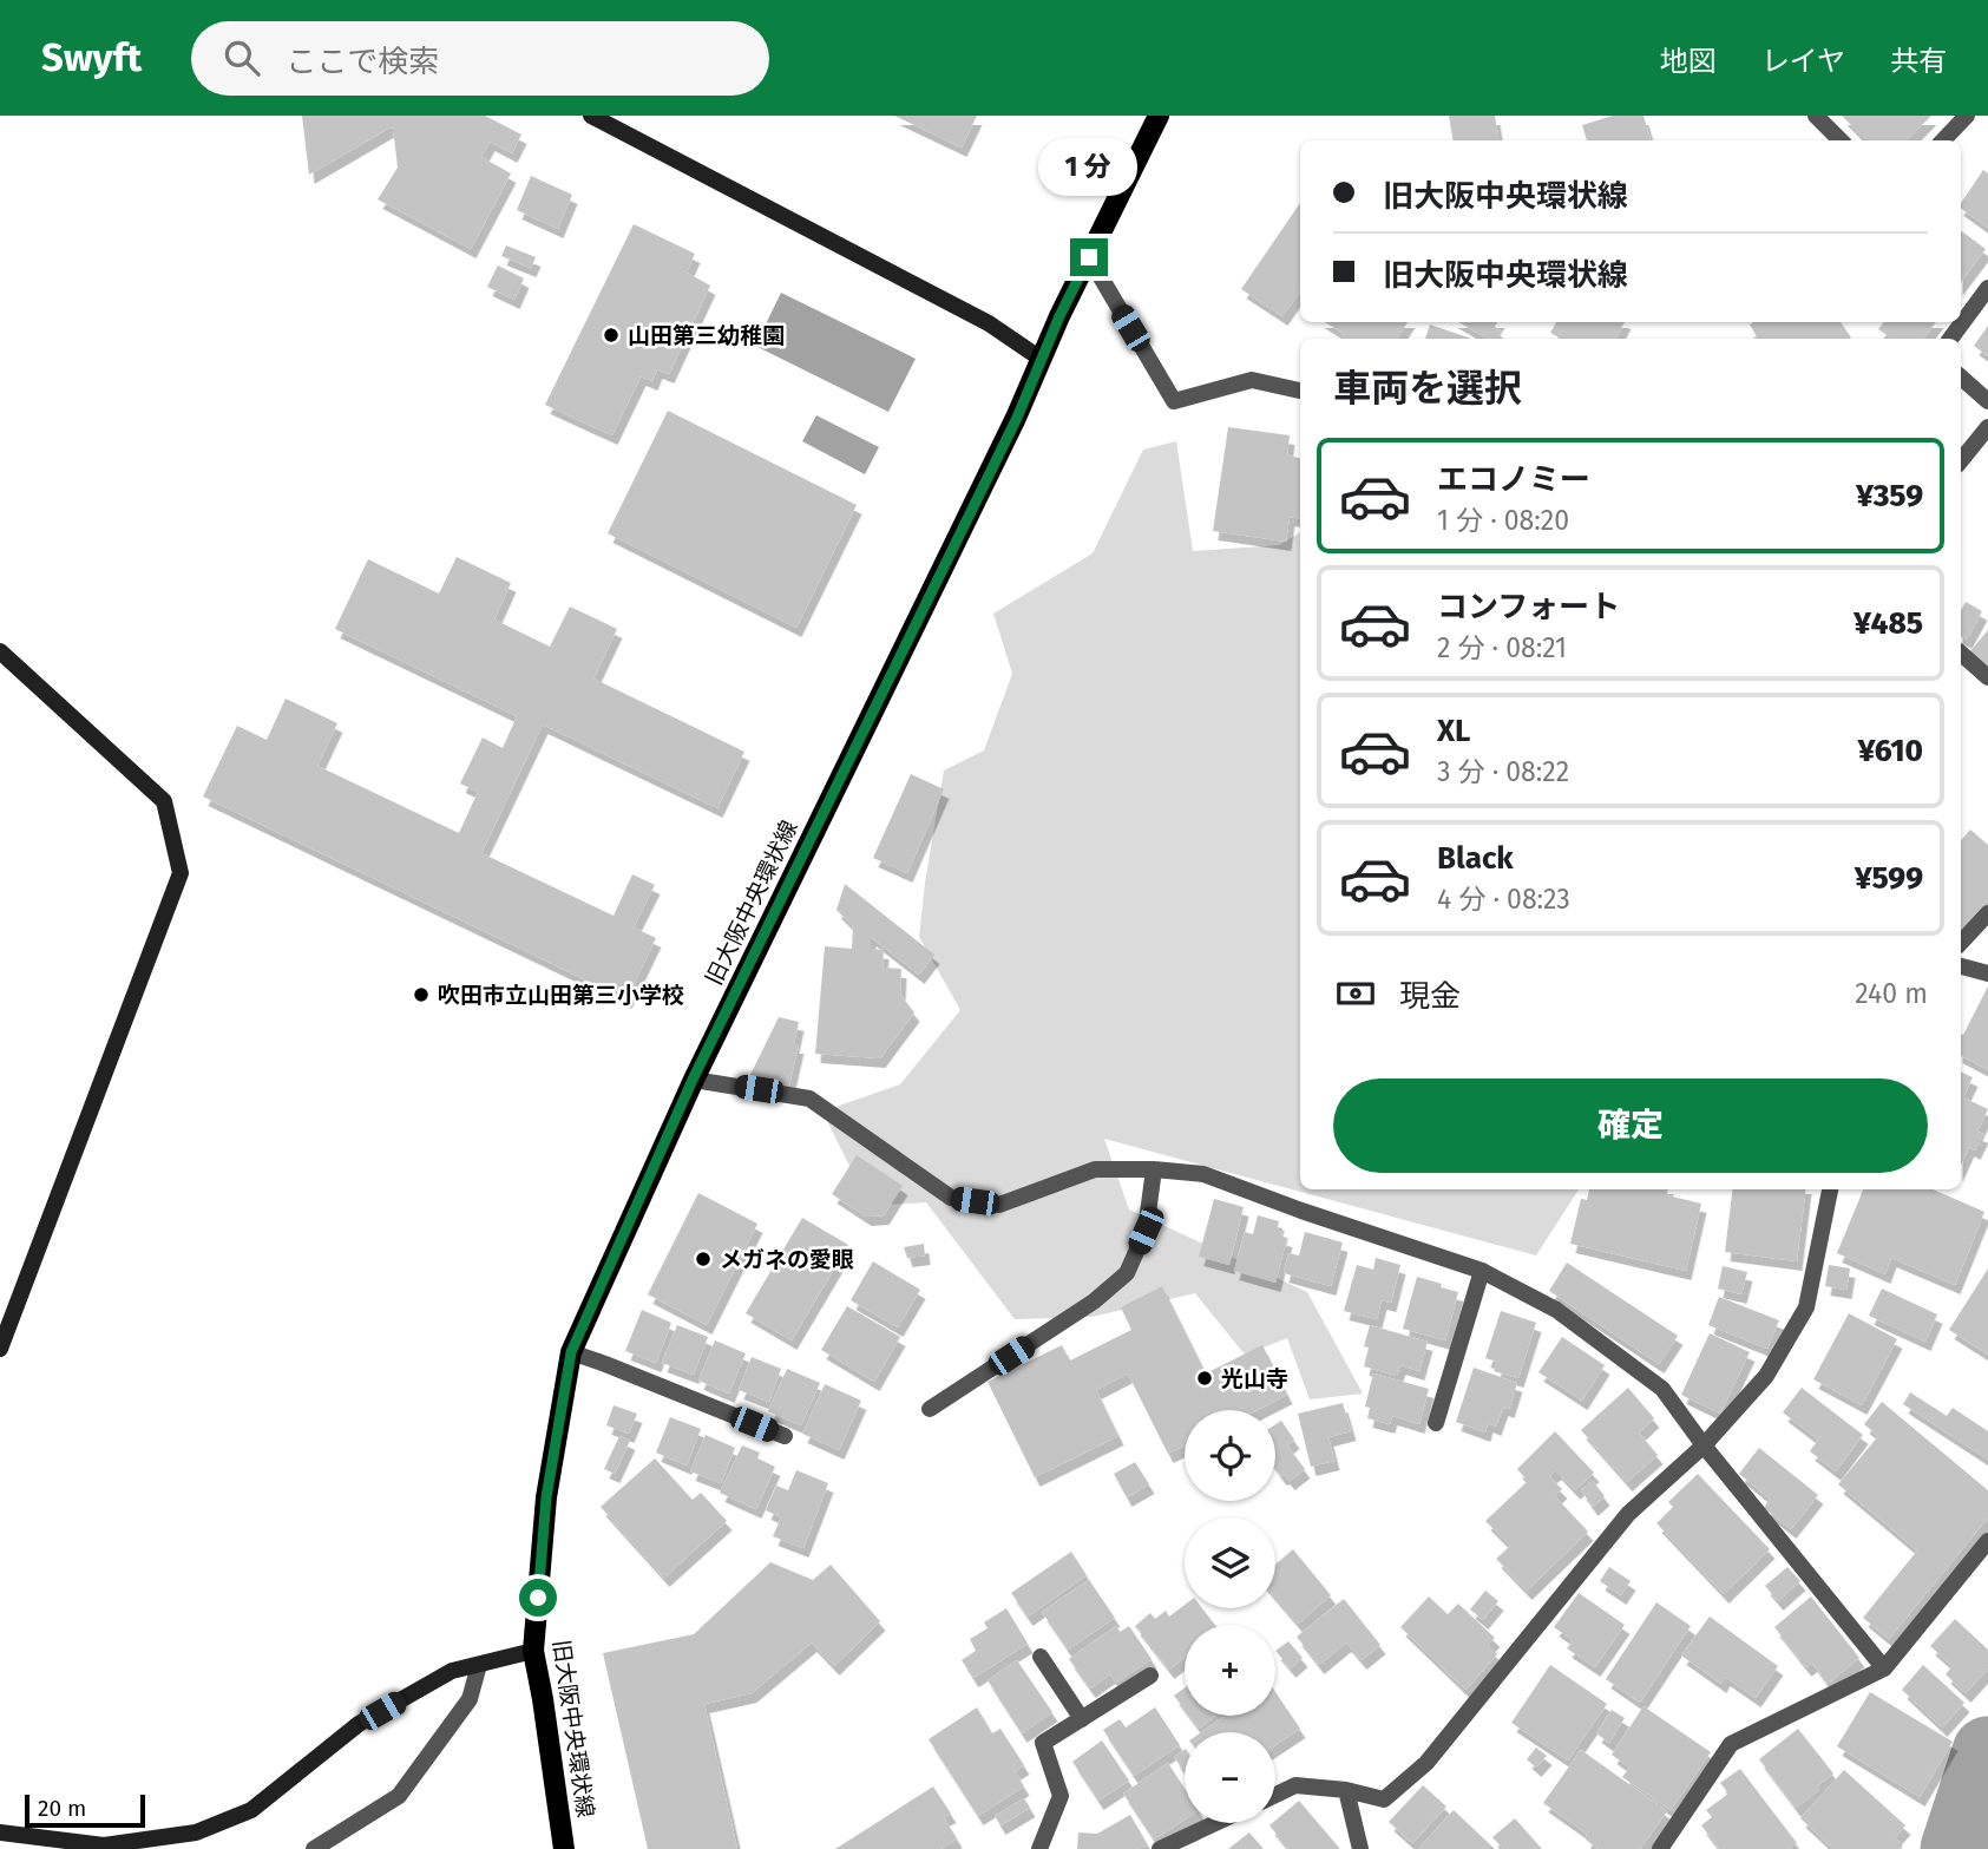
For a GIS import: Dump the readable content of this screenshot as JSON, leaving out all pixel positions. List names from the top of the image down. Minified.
{"streets":{"main road":["旧大阪中央環状線"]},"places":["山田第三幼稚園","吹田市立山田第三小学校","メガネの愛眼","光山寺"],"scale_bar":"20 m","page":{"header":"Swyft","search":"ここで検索","nav":["地図","レイヤ","共有"],"bubble":"1 分","banner":["旧大阪中央環状線","旧大阪中央環状線"],"heading":"車両を選択","list":[{"name":"エコノミー","note":"1 分 · 08:20","value":"¥359"},{"name":"コンフォート","note":"2 分 · 08:21","value":"¥485"},{"name":"XL","note":"3 分 · 08:22","value":"¥610"},{"name":"Black","note":"4 分 · 08:23","value":"¥599"}],"pay":["現金","240 m"],"buttons":"確定","map_buttons":["+","−"],"scale":"20 m"}}
